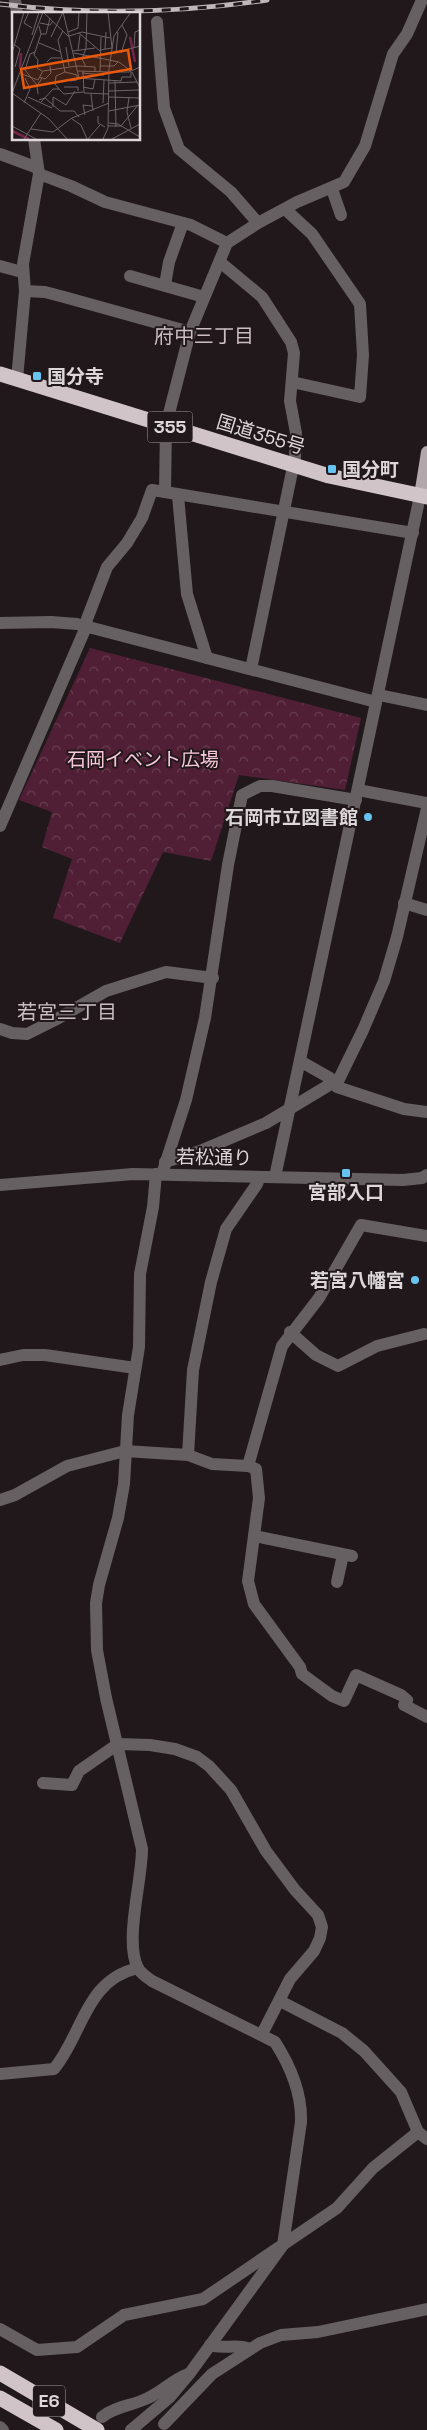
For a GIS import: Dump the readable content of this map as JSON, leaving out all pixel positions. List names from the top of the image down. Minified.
{"streets":{"highway":["355","国道355号","E6"],"street":["若松通り"]},"districts":["府中三丁目","若宮三丁目"],"parks":["石岡イベント広場"],"places":{"transit":["国分寺","国分町","宮部入口"],"other":["石岡市立図書館","若宮八幡宮"]}}
